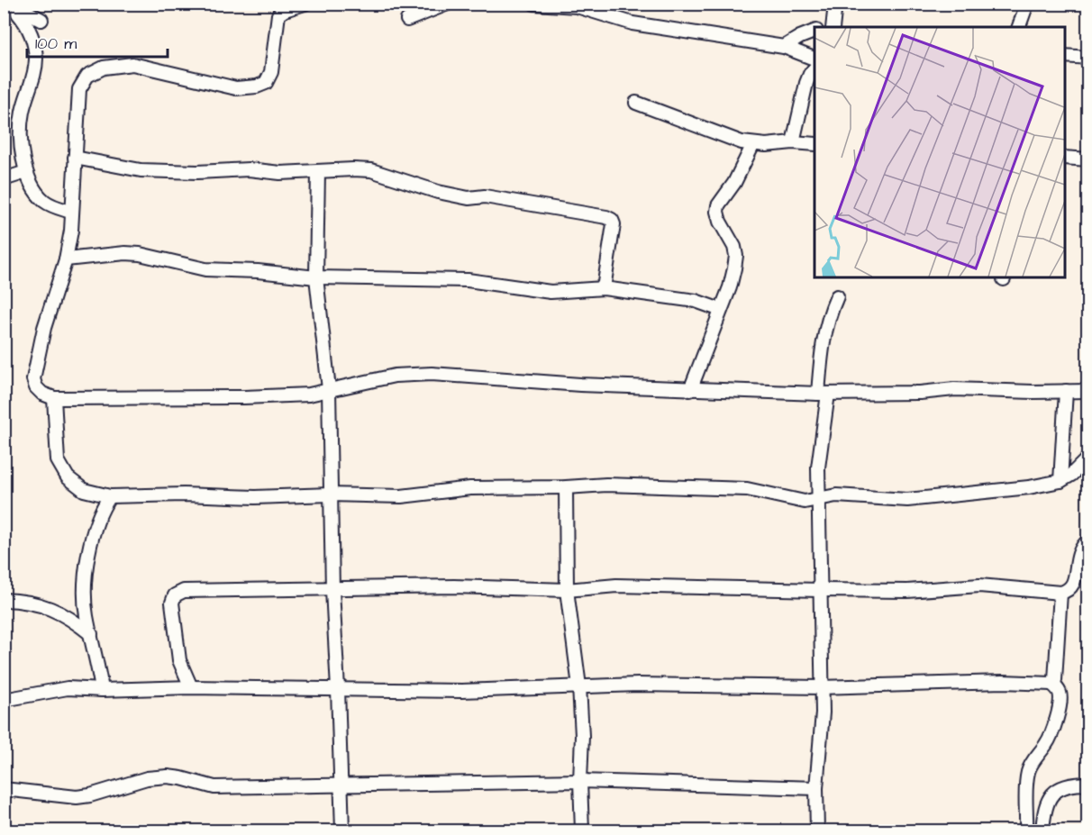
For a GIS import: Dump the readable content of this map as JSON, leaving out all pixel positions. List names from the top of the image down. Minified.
{"scale_bar":"100 m"}
